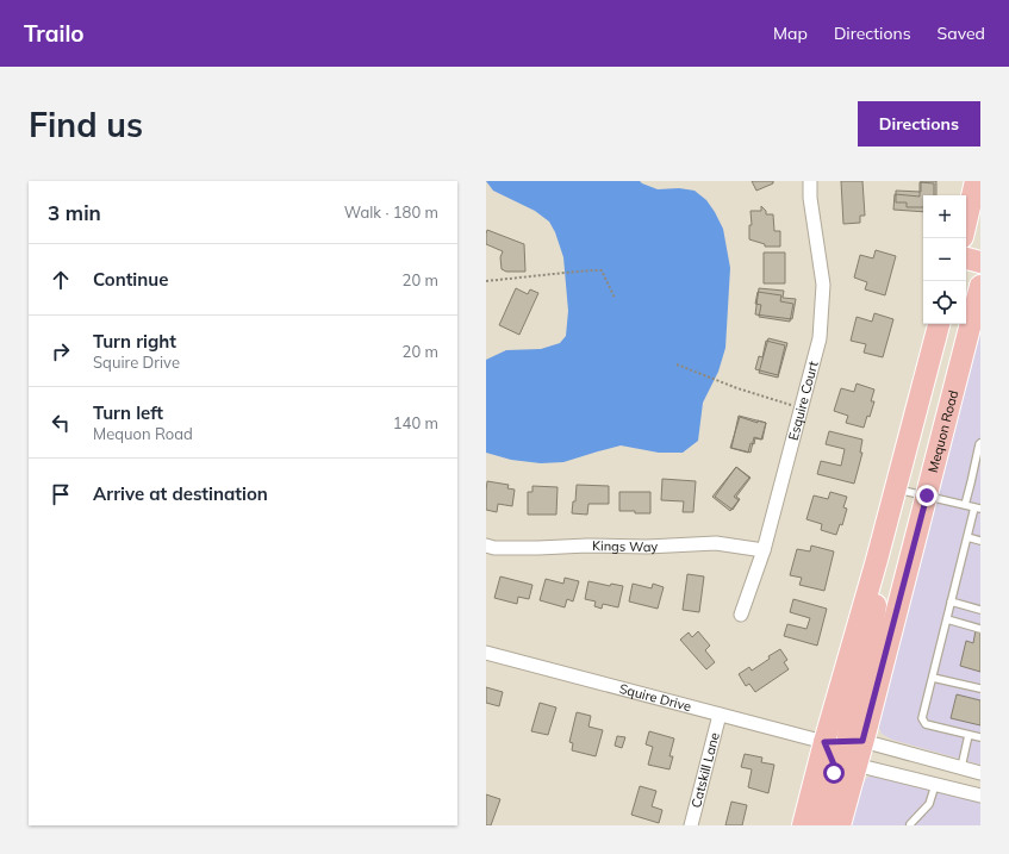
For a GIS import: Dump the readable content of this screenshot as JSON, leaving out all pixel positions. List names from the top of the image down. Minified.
{"streets":{"main road":["Mequon Road"],"street":["Esquire Court","Kings Way","Squire Drive","Catskill Lane"]},"crossings":[["Esquire Court","Kings Way"],["Mequon Road","Squire Drive"],["Squire Drive","Catskill Lane"]],"page":{"header":"Trailo","nav":["Map","Directions","Saved"],"buttons":"Directions","title":"Find us","heading":["3 min","Walk · 180 m"],"map_buttons":["+","−"],"list":[["Continue","20 m"],["Turn right","Squire Drive","20 m"],["Turn left","Mequon Road","140 m"],"Arrive at destination"]}}
